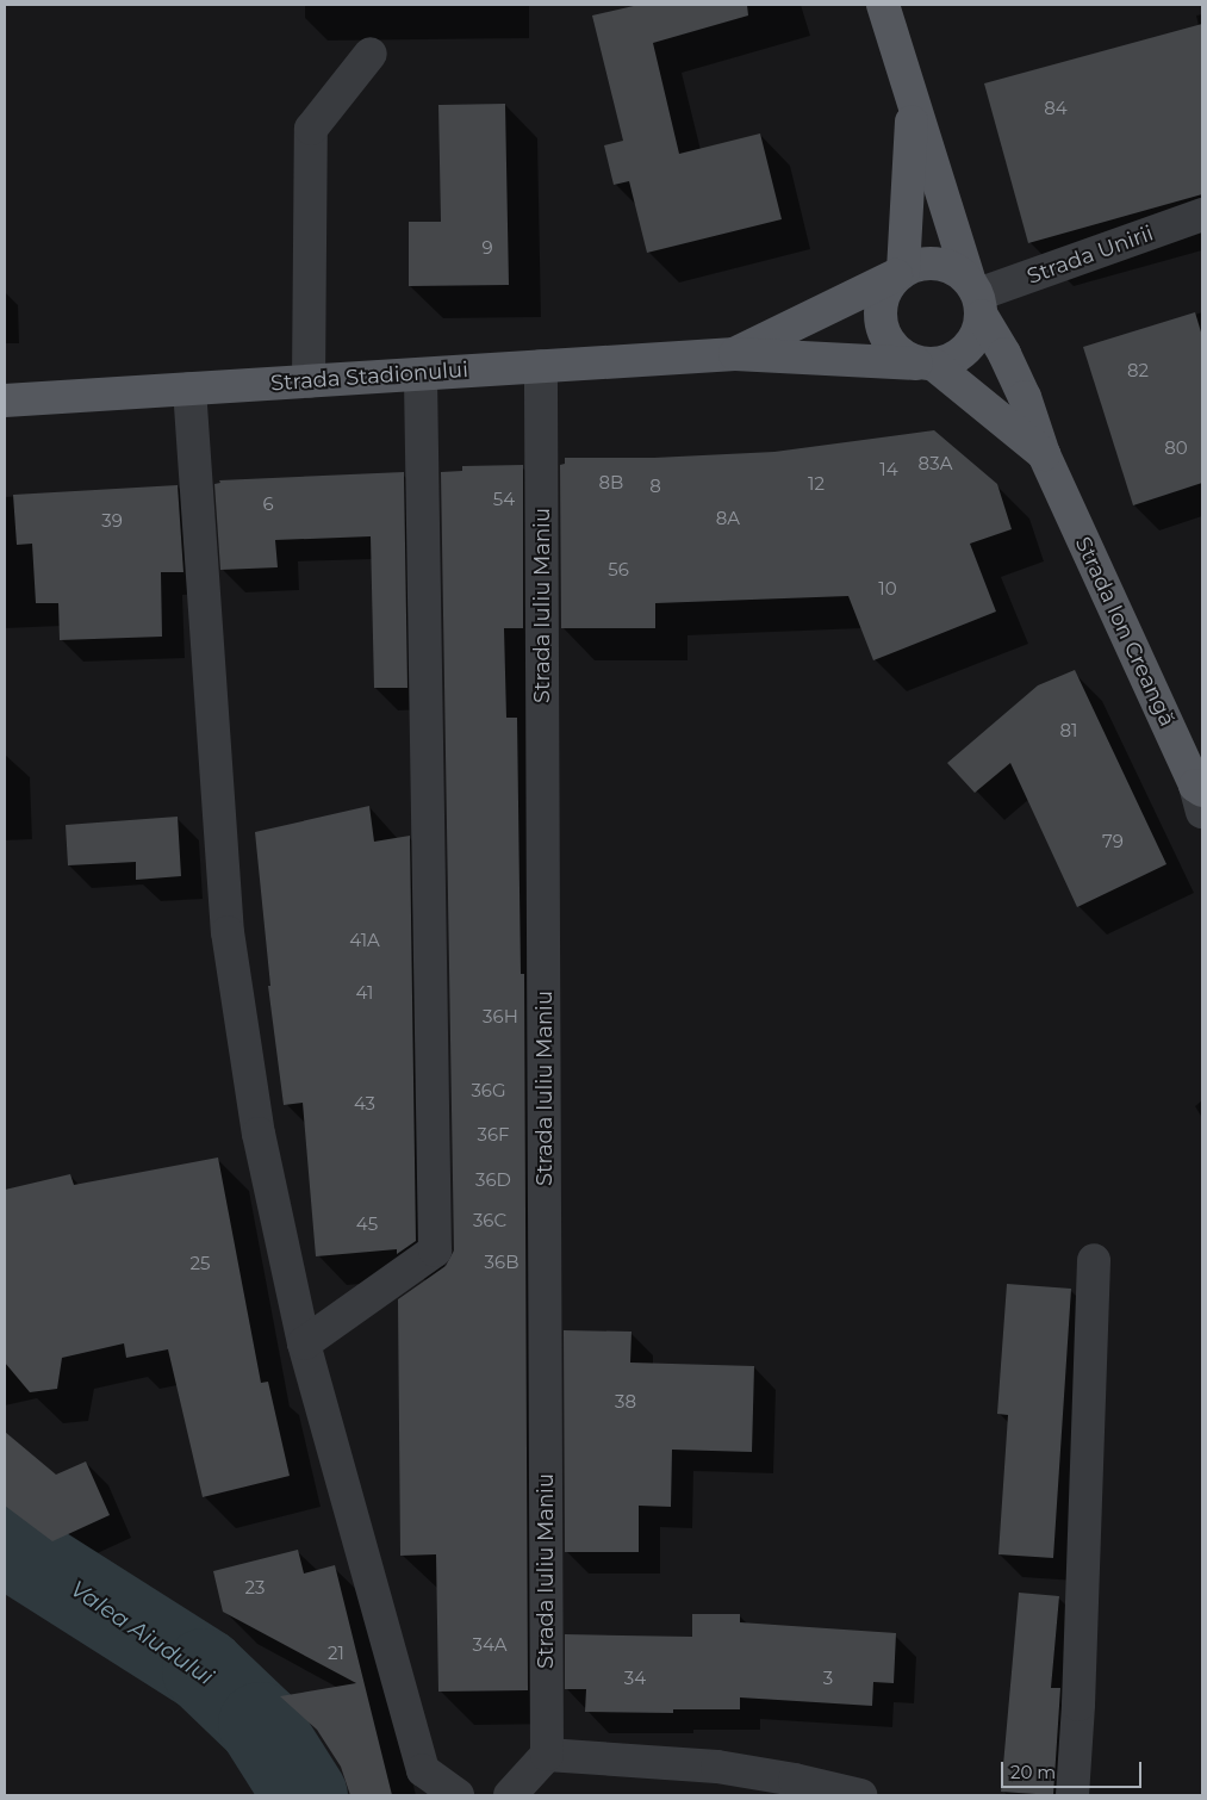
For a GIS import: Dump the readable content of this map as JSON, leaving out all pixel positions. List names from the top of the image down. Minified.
{"streets":{"main road":["Strada Stadionului","Strada Ion Creangă"],"street":["Strada Unirii","Strada Iuliu Maniu"]},"crossings":[["Strada Unirii","Strada Stadionului"],["Strada Unirii","Strada Ion Creangă"],["Strada Stadionului","Strada Iuliu Maniu"],["Strada Stadionului","Strada Ion Creangă"]],"water":["Valea Aiudului"],"house_numbers":["84","9","82","80","83A","14","8B","12","8","54","6","8A","39","56","10","81","79","41A","41","36H","36G","43","36F","36D","36C","45","36B","25","38","23","34A","21","34","3"],"scale_bar":"20 m"}
